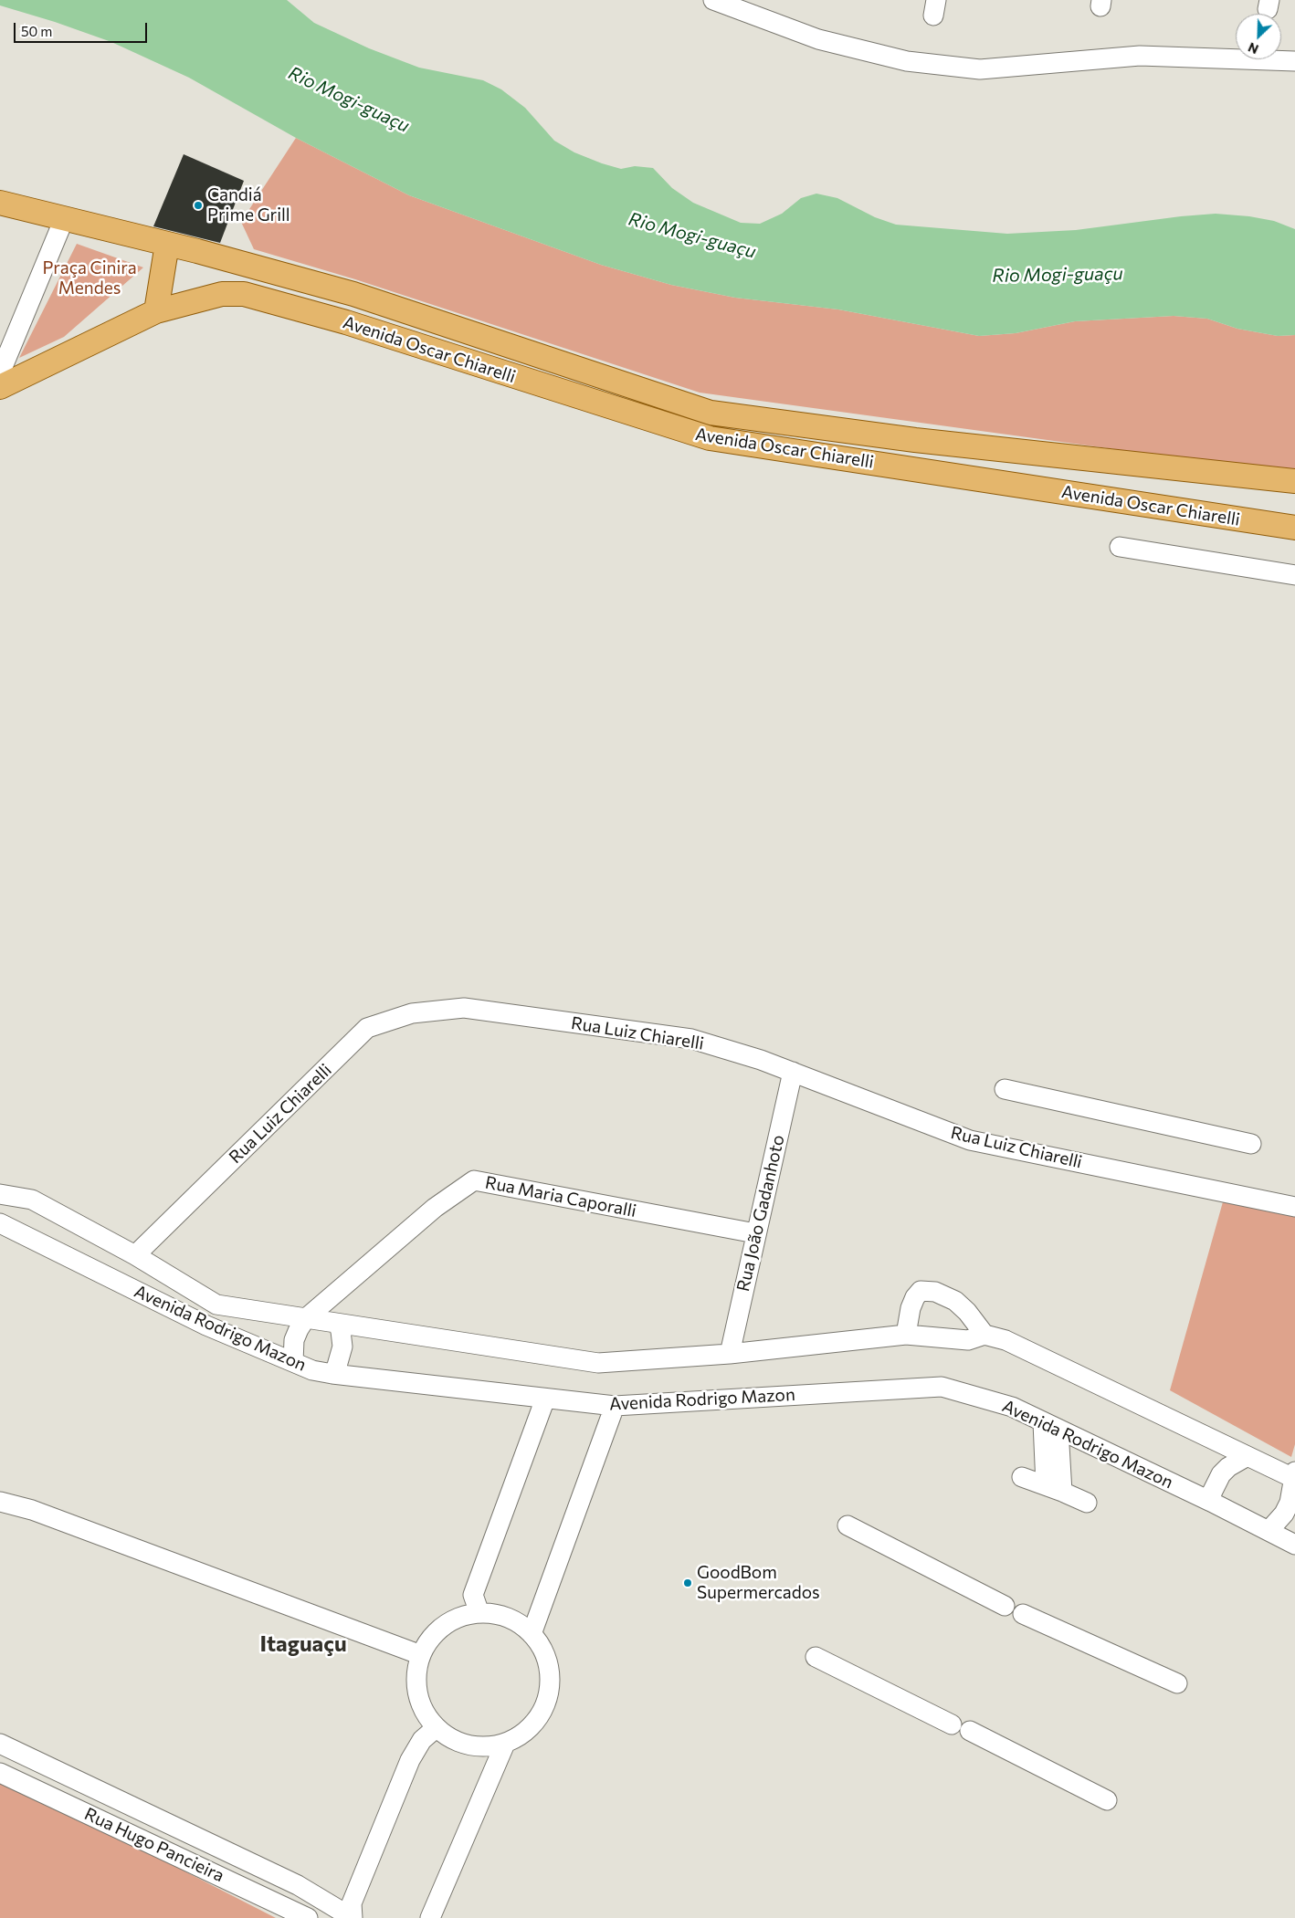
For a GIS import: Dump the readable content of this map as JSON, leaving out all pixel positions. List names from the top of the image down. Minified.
{"streets":{"main road":["Avenida Oscar Chiarelli"],"street":["Rua Luiz Chiarelli","Rua Maria Caporalli","Rua João Gadanhoto","Avenida Rodrigo Mazon","Rua Hugo Pancieira"]},"crossings":[["Rua Luiz Chiarelli","Rua João Gadanhoto"],["Rua Luiz Chiarelli","Avenida Rodrigo Mazon"],["Rua Maria Caporalli","Rua João Gadanhoto"],["Rua Maria Caporalli","Avenida Rodrigo Mazon"],["Rua João Gadanhoto","Avenida Rodrigo Mazon"]],"districts":["Itaguaçu"],"water":["Rio Mogi-guaçu"],"parks":["Praça Cinira Mendes"],"places":["Candiá Prime Grill","GoodBom Supermercados"],"scale_bar":"50 m","north":"bottom left"}
